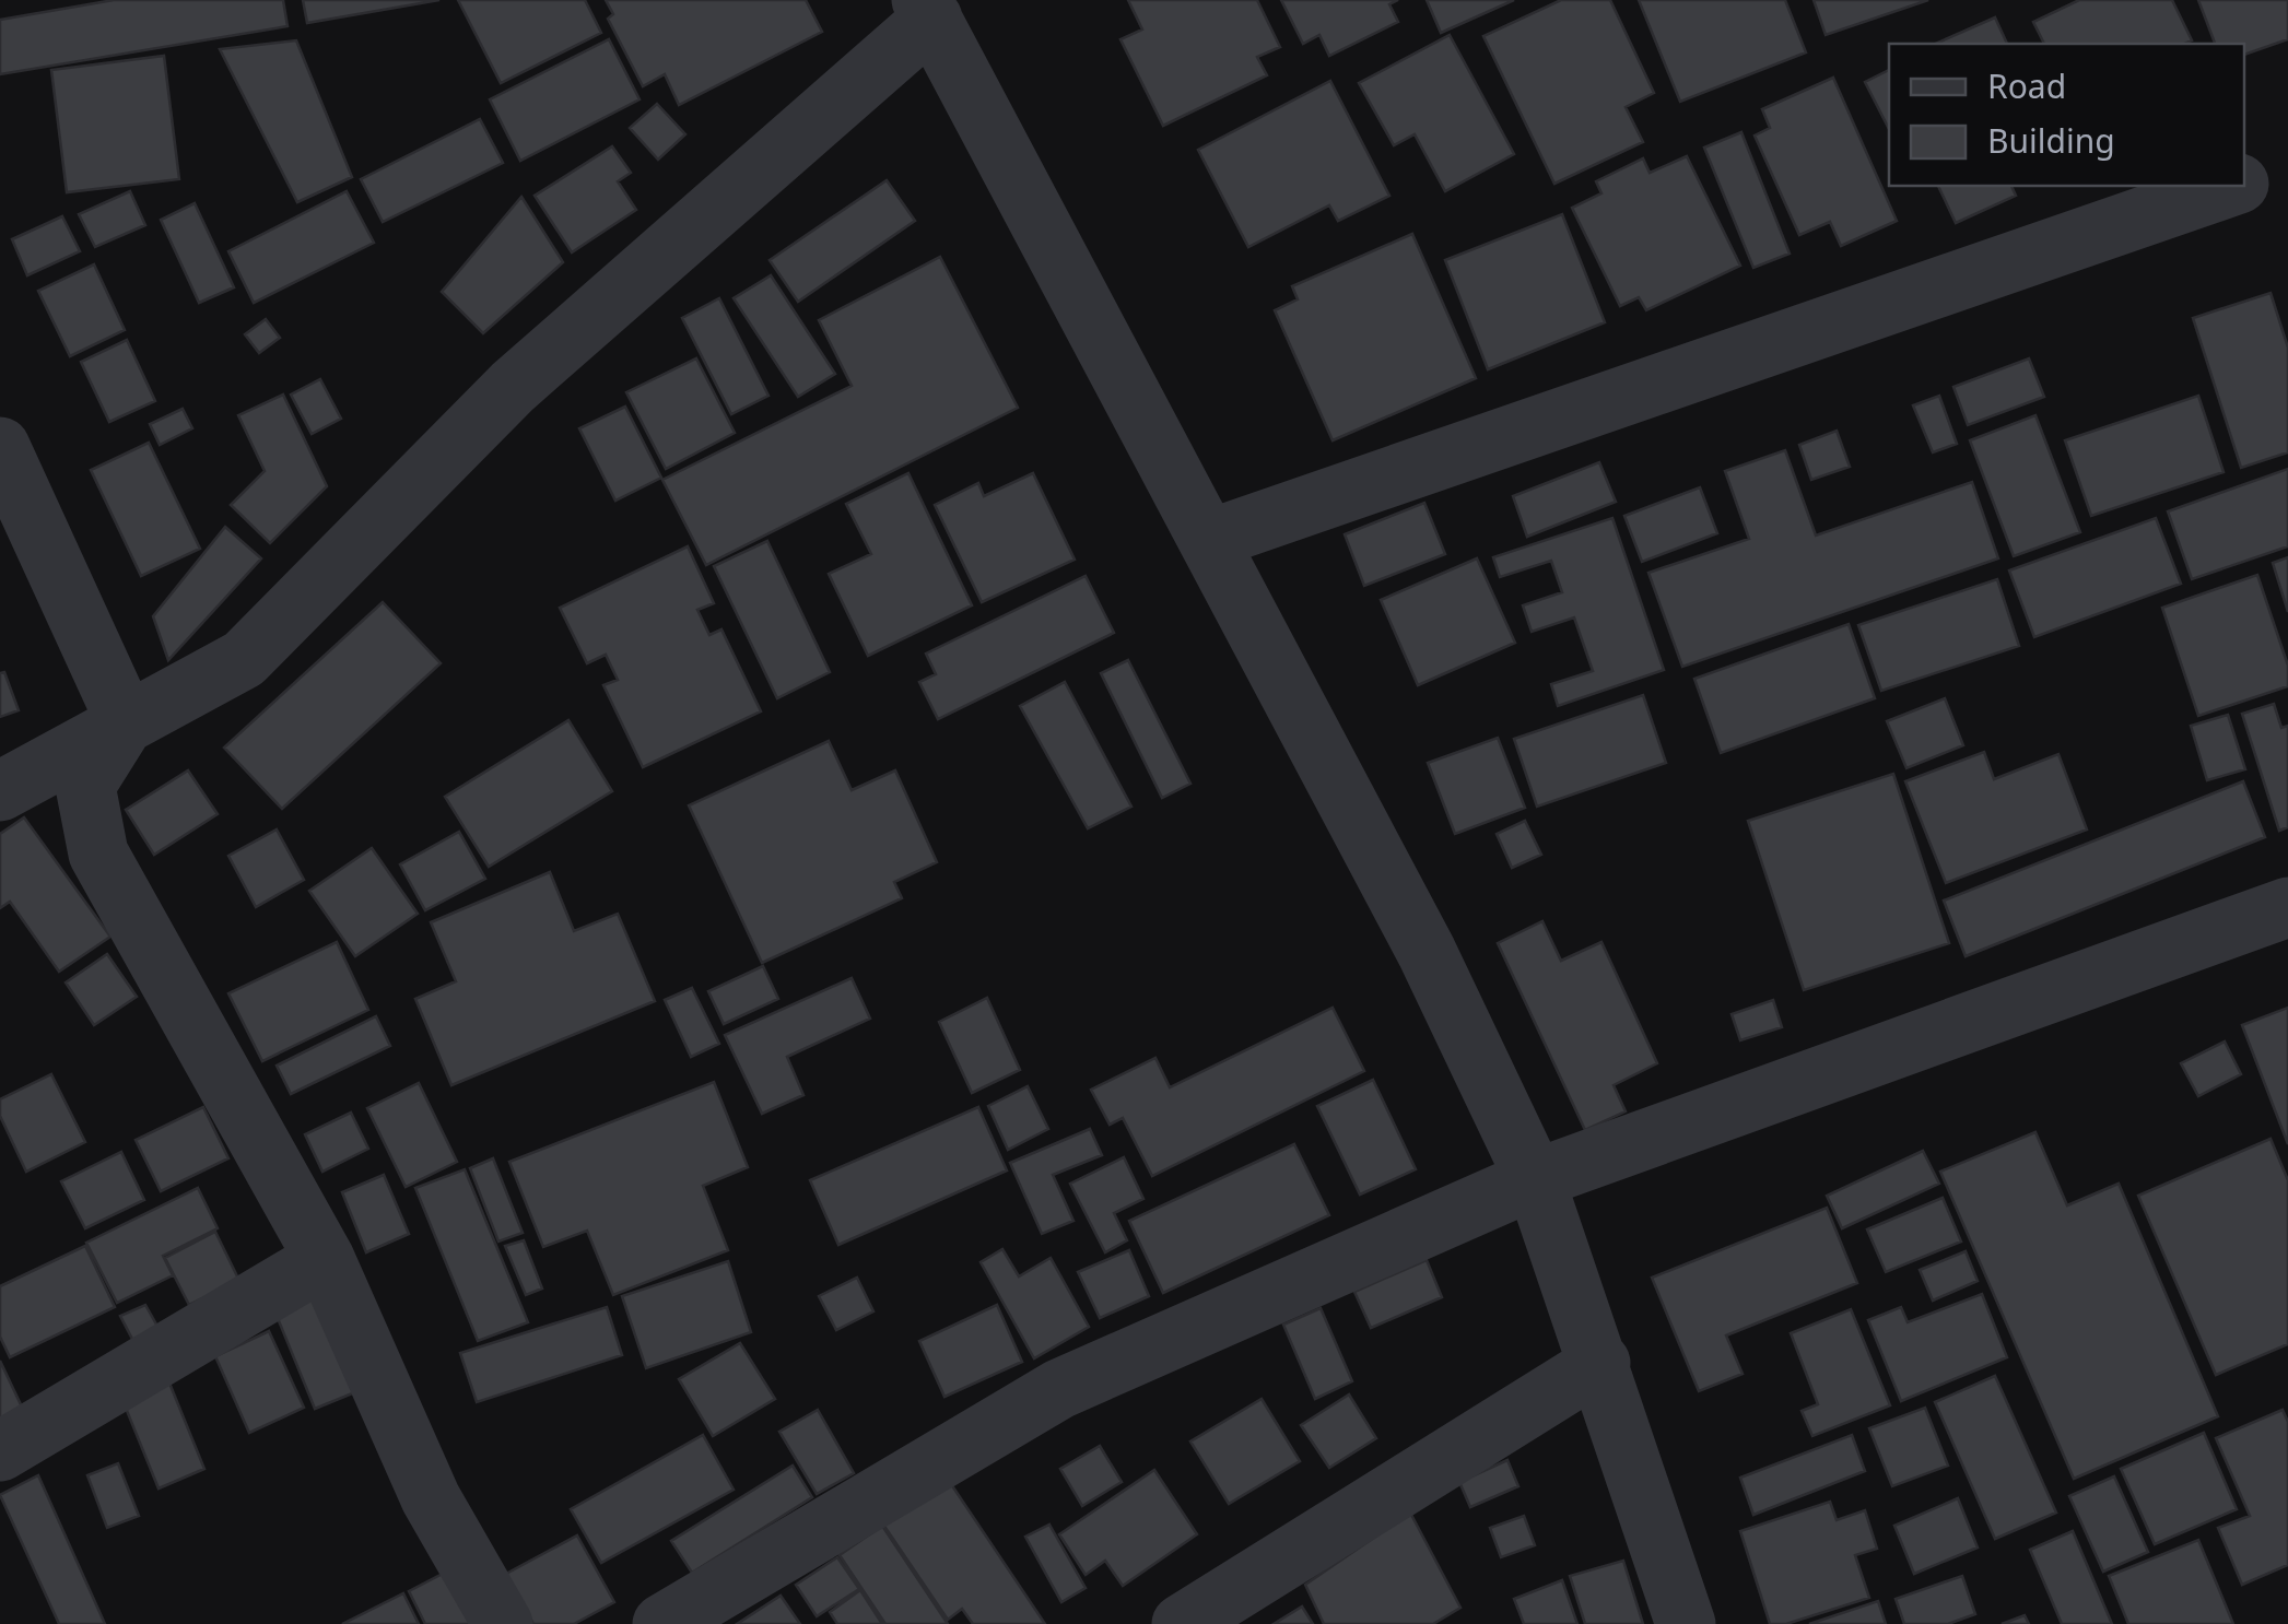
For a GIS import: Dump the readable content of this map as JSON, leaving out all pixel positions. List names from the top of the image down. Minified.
{"legend":["Road","Building"]}
